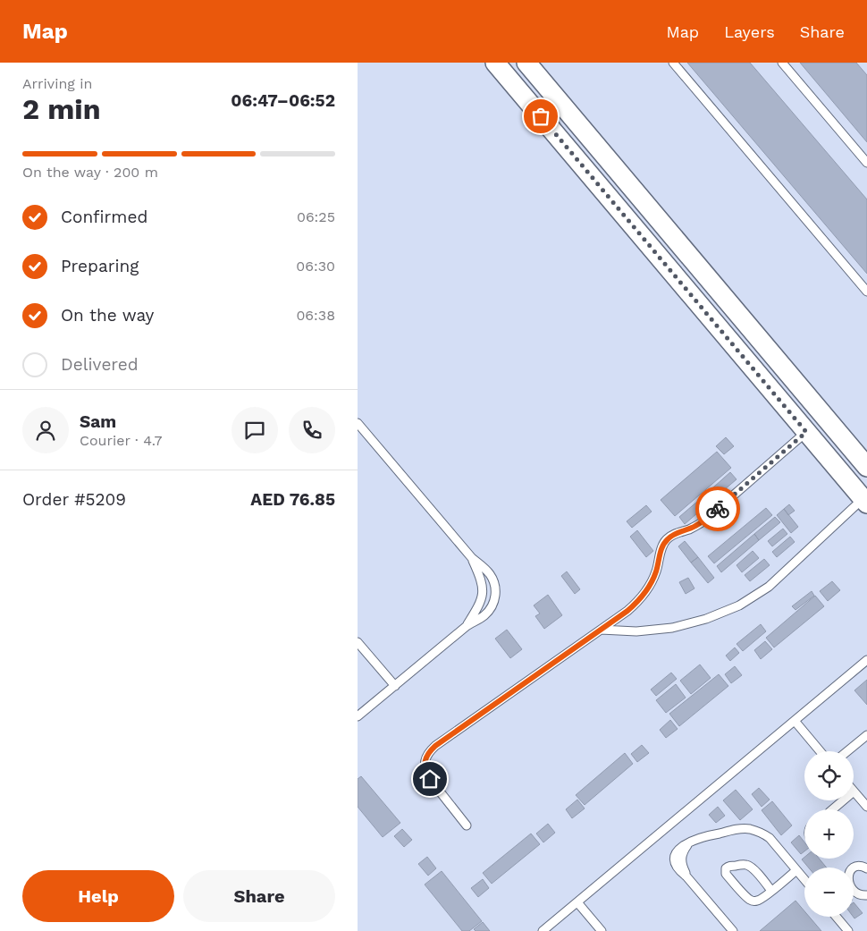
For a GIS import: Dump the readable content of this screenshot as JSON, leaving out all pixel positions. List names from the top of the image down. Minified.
{"page":{"header":"Map","nav":["Map","Layers","Share"],"heading":["2 min","Arriving in","06:47–06:52"],"panel":["Sam","Courier · 4.7","Order #5209","AED 76.85"],"bar":"On the way · 200 m","list":[["Confirmed","06:25"],["Preparing","06:30"],["On the way","06:38"],"Delivered"],"map_buttons":["+","−"],"buttons":["Help","Share"]}}
